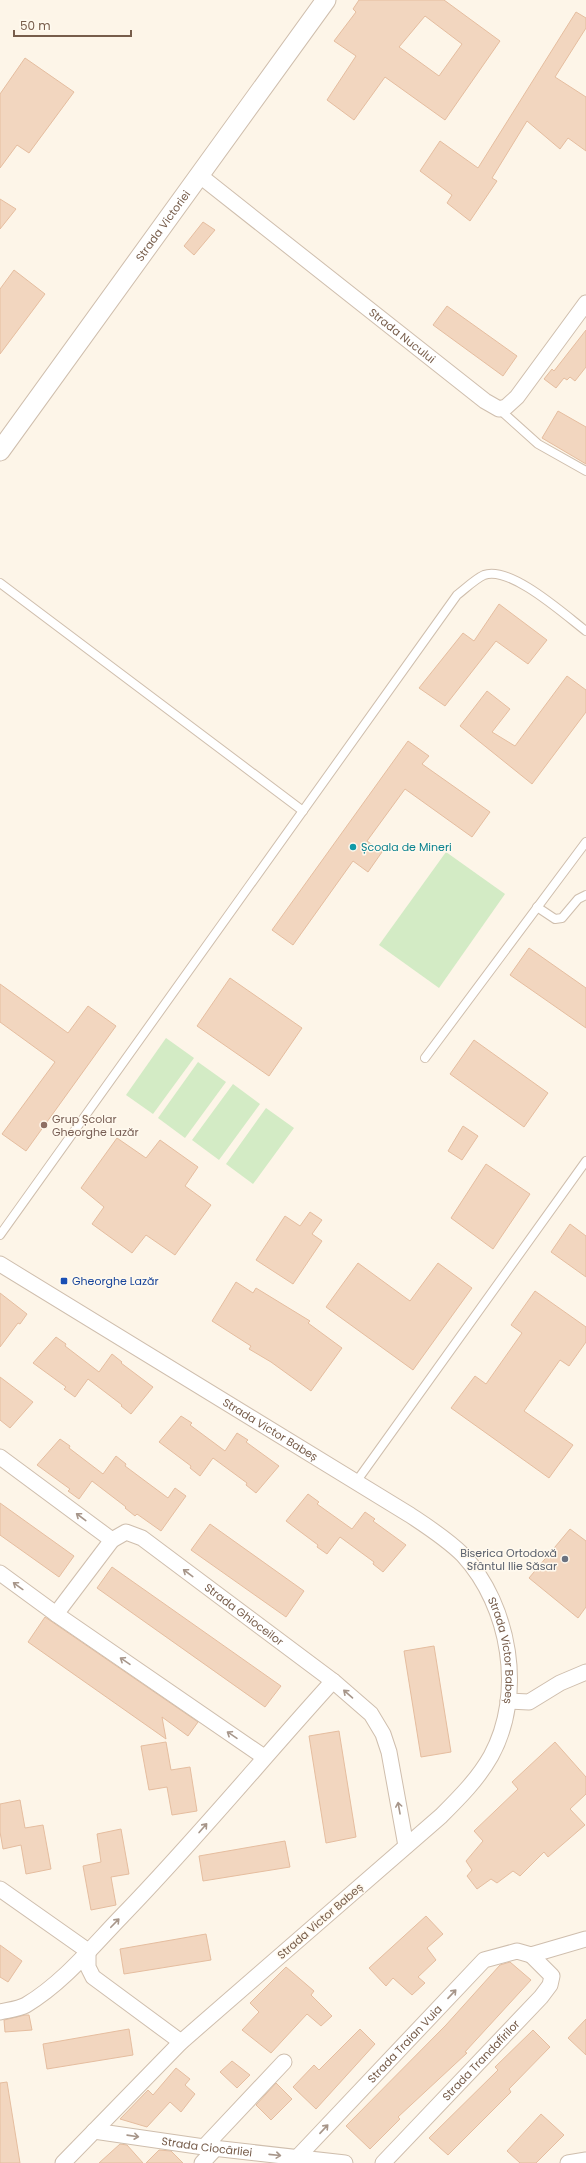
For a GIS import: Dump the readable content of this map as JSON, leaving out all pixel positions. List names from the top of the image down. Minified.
{"streets":{"street":["Strada Victoriei","Strada Nucului","Strada Victor Babeș","Strada Ghioceilor","Strada Traian Vuia","Strada Trandafirilor","Strada Ciocârliei"]},"crossings":[["Strada Victoriei","Strada Nucului"],["Strada Victor Babeș","Strada Ghioceilor"],["Strada Victor Babeș","Strada Ciocârliei"],["Strada Traian Vuia","Strada Trandafirilor"],["Strada Traian Vuia","Strada Ciocârliei"]],"one_way":["Strada Traian Vuia","Strada Ciocârliei"],"places":{"other":["Școala de Mineri","Grup Școlar Gheorghe Lazăr","Biserica Ortodoxă Sfântul Ilie Săsar"],"transit":["Gheorghe Lazăr"]},"scale_bar":"50 m"}
